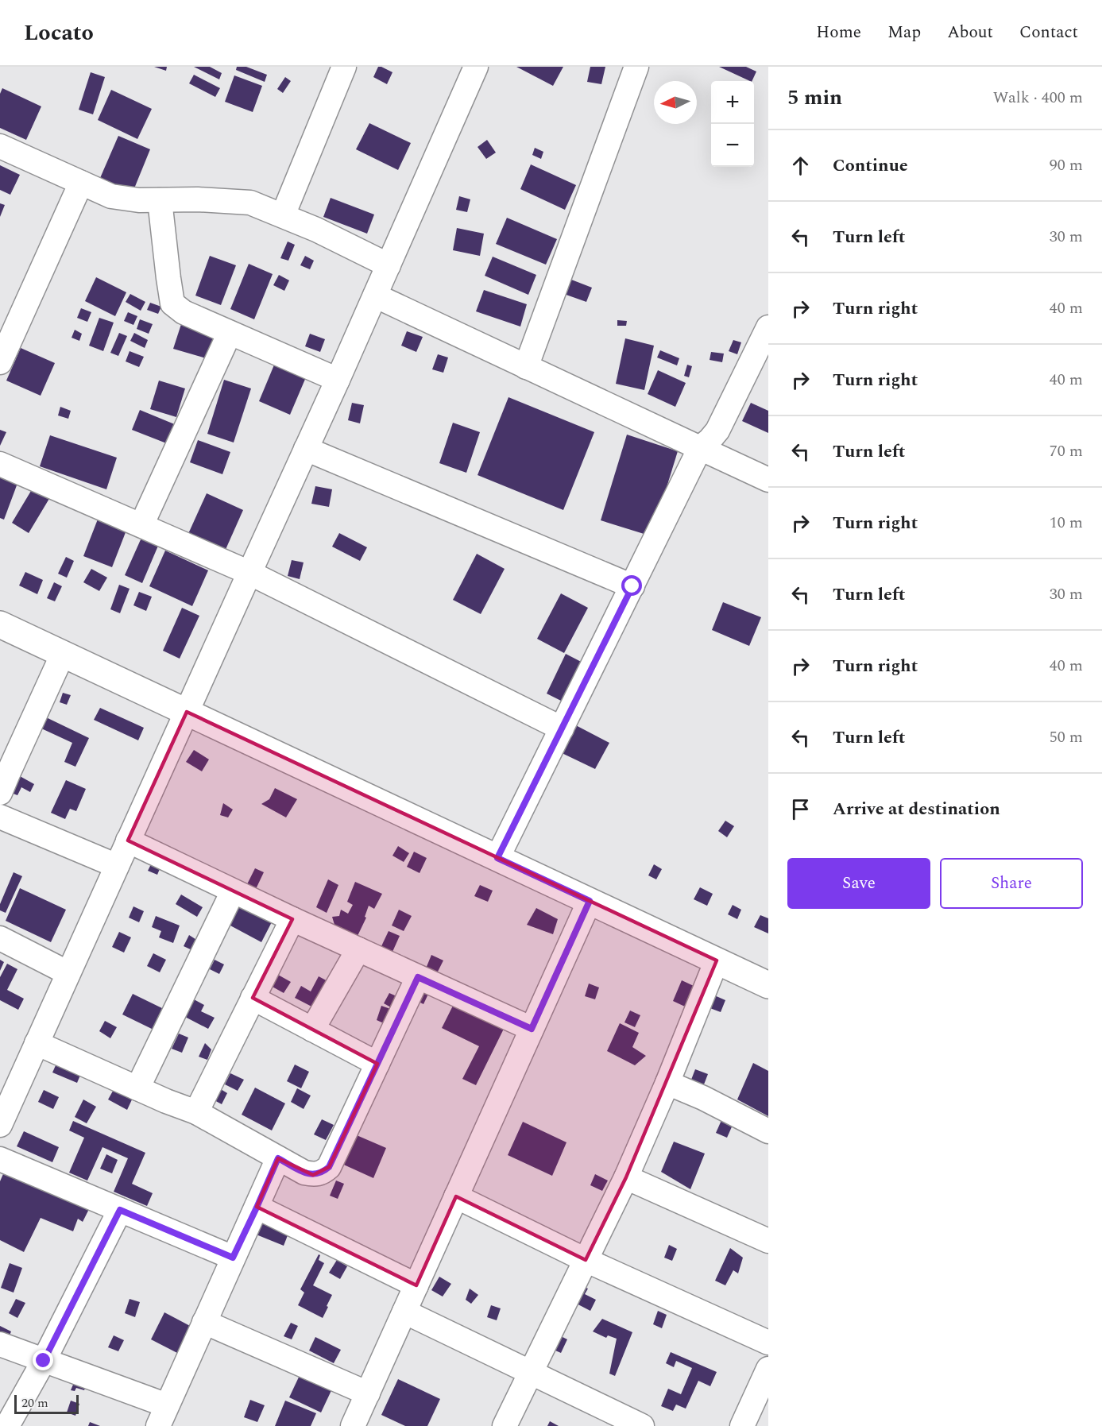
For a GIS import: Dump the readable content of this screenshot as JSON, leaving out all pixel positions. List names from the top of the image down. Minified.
{"scale_bar":"20 m","north":"left","page":{"header":"Locato","nav":["Home","Map","About","Contact"],"heading":["5 min","Walk · 400 m"],"map_buttons":["+","−"],"list":[["Continue","90 m"],["Turn left","30 m"],["Turn right","40 m"],["Turn right","40 m"],["Turn left","70 m"],["Turn right","10 m"],["Turn left","30 m"],["Turn right","40 m"],["Turn left","50 m"],"Arrive at destination"],"buttons":["Save","Share"],"scale":"20 m"}}
